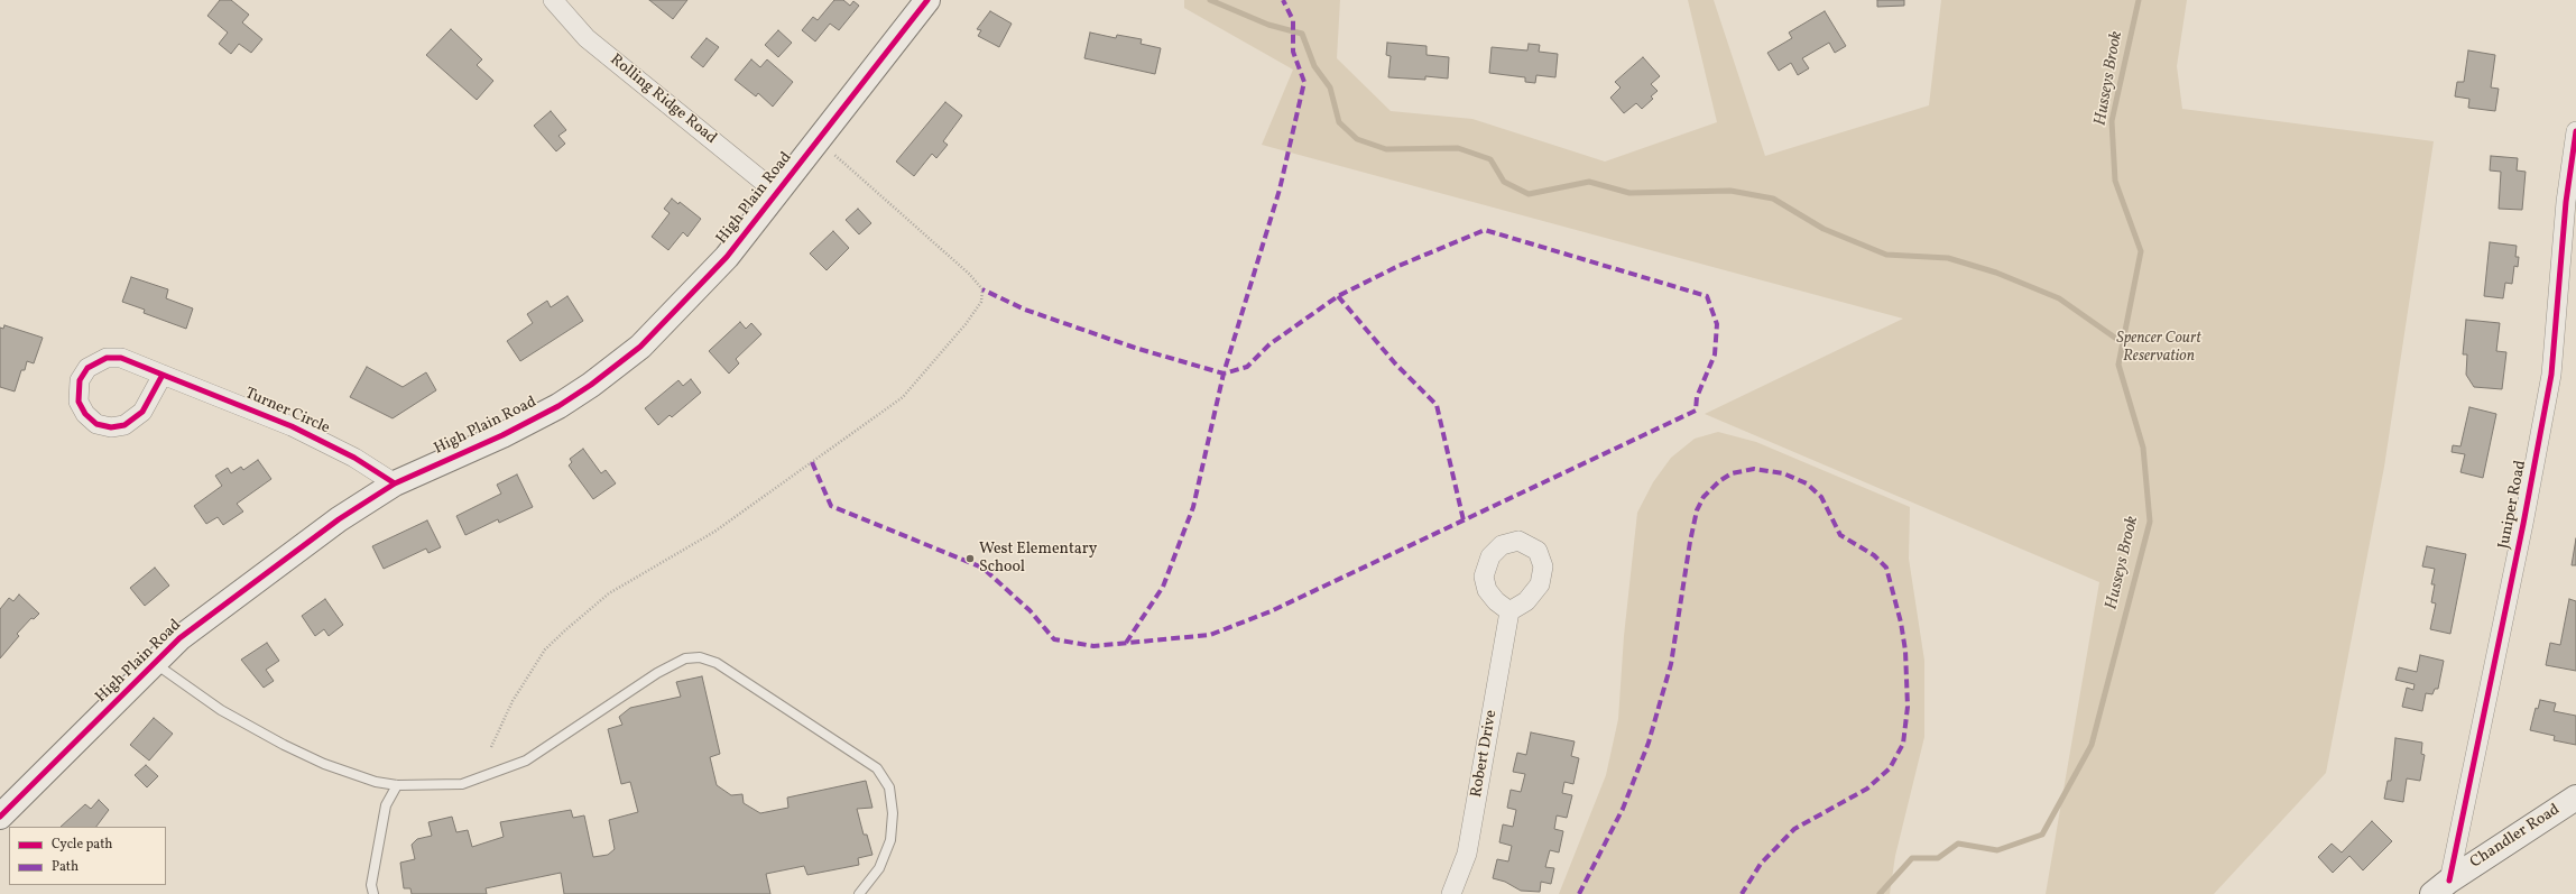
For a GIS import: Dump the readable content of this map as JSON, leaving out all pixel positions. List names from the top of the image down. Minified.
{"streets":{"street":["Rolling Ridge Road","High Plain Road","Turner Circle","Juniper Road","Robert Drive","Chandler Road"]},"crossings":[["Rolling Ridge Road","High Plain Road"],["High Plain Road","Turner Circle"],["Juniper Road","Chandler Road"]],"water":["Husseys Brook"],"parks":["Spencer Court Reservation"],"places":["West Elementary School"],"legend":["Cycle path","Path"]}
